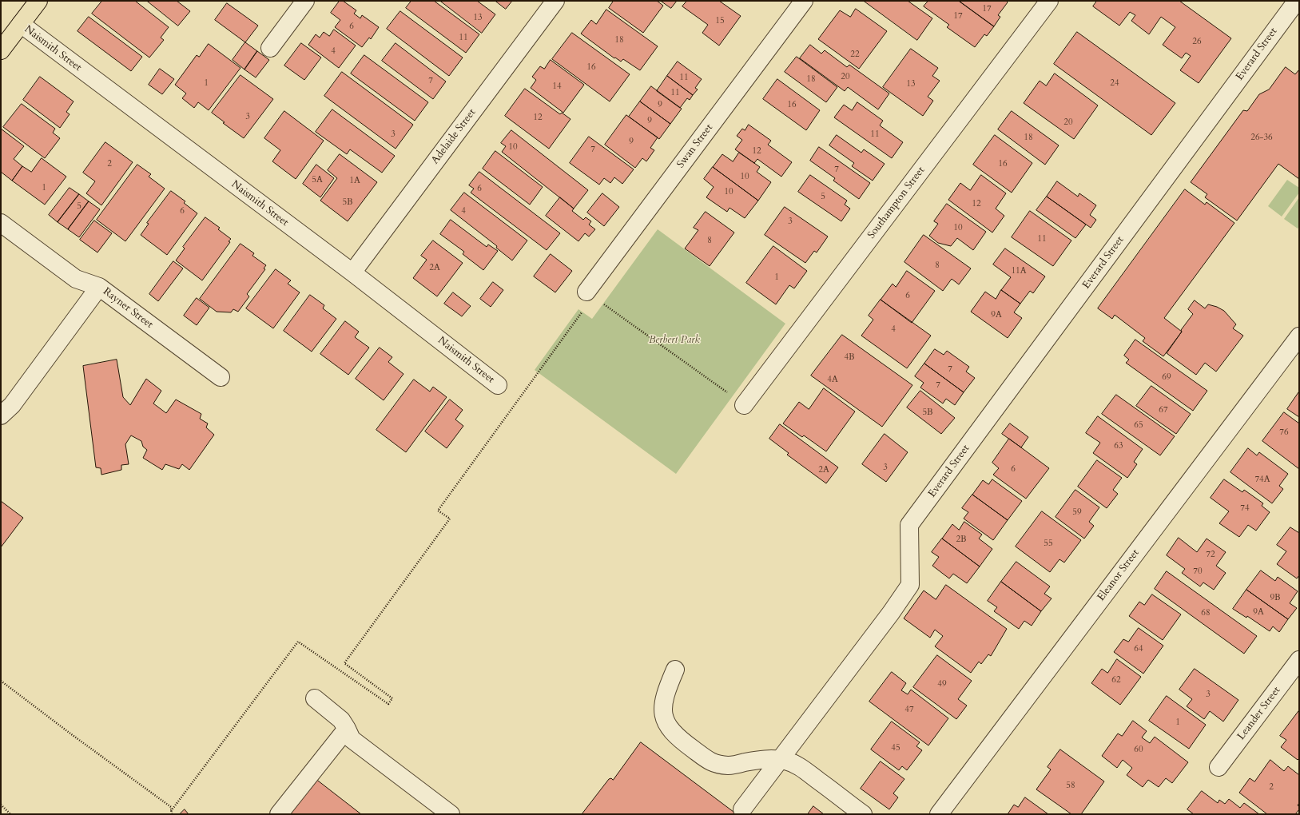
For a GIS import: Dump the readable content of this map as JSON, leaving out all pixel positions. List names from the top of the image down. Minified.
{"streets":{"street":["Naismith Street","Everard Street","Adelaide Street","Swan Street","Southampton Street","Rayner Street","Eleanor Street","Leander Street"]},"crossings":[["Naismith Street","Adelaide Street"]],"parks":["Berbert Park"],"house_numbers":["17","17","13","15","6","11","18","26","4","22","16","20","11","18","7","1","24","13","14","11","9","16","3","12","9","20","3","11","18","26-36","9","10","7","12","2","16","7","10","5A","1A","1","6","10","5","5B","12","5","6","4","3","10","11","8","8","2A","11A","1","6","9A","4","4B","7","69","4A","7","67","5B","65","76","63","3","6","2A","74A","74","59","2B","55","72","70","9B","9A","68","64","62","49","3","47","1","45","60","58","2"]}
